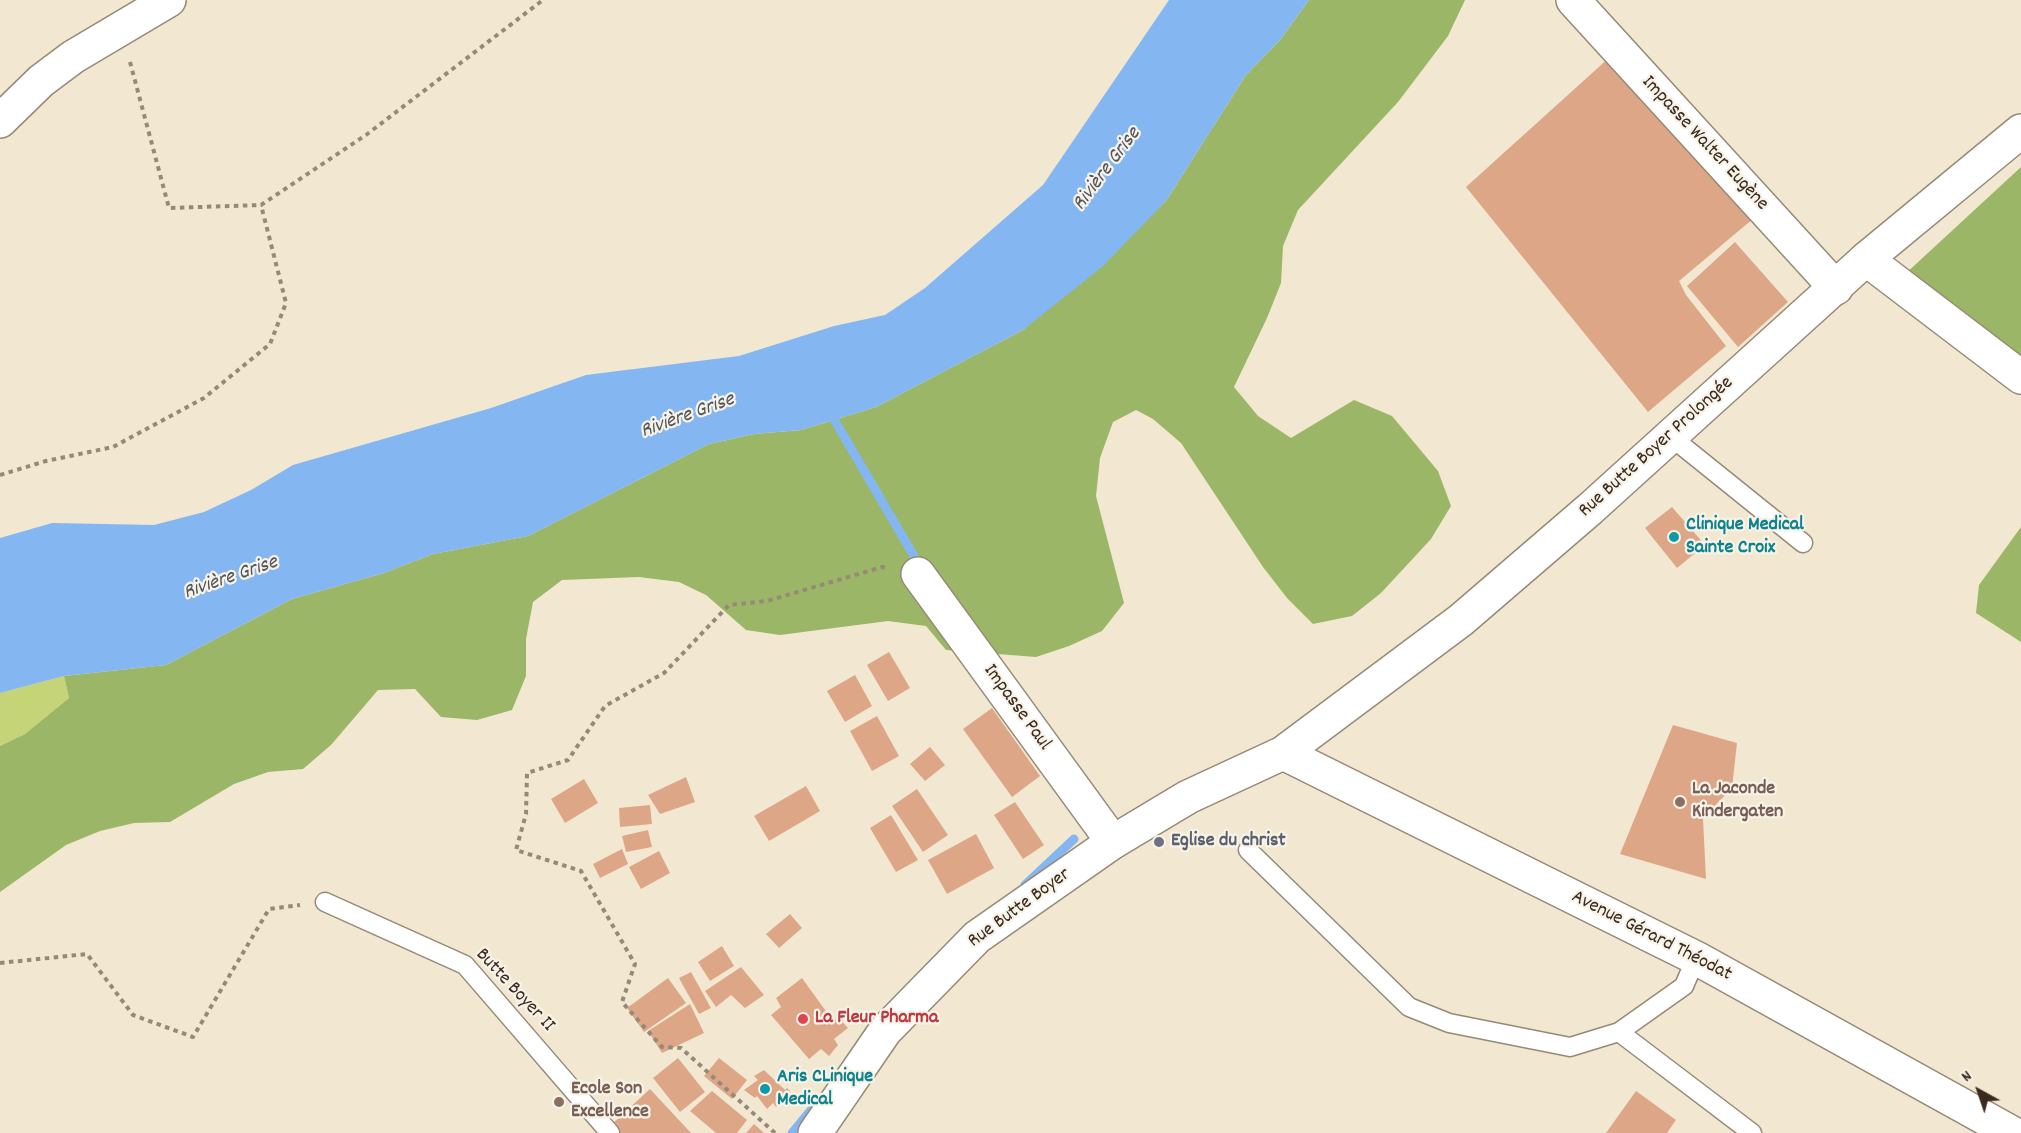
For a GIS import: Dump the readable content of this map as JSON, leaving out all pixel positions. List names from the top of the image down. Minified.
{"streets":{"street":["Impasse Walter Eugène","Rue Butte Boyer Prolongée","Impasse Paul","Rue Butte Boyer","Avenue Gérard Théodat"],"lane":["Butte Boyer II"]},"crossings":[["Impasse Walter Eugène","Rue Butte Boyer Prolongée"],["Rue Butte Boyer Prolongée","Rue Butte Boyer"],["Rue Butte Boyer Prolongée","Avenue Gérard Théodat"],["Impasse Paul","Rue Butte Boyer"],["Rue Butte Boyer","Avenue Gérard Théodat"]],"water":["Rivière Grise"],"places":["Clinique Medical Sainte Croix","La Jaconde Kindergaten","Eglise du christ","La Fleur Pharma","Aris CLinique Medical","Ecole Son Excellence"],"north":"top left"}
